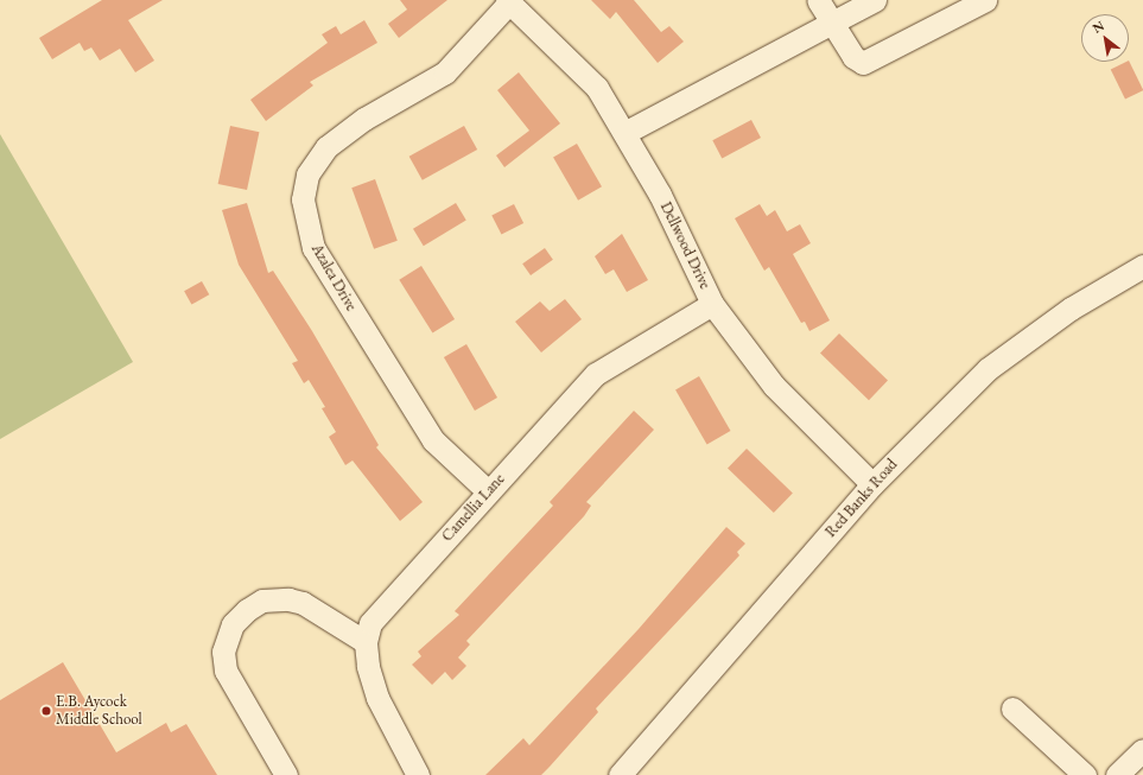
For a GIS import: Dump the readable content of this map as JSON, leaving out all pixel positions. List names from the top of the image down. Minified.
{"streets":{"street":["Dellwood Drive","Azalea Drive","Red Banks Road","Camellia Lane"]},"crossings":[["Dellwood Drive","Azalea Drive"],["Dellwood Drive","Red Banks Road"],["Dellwood Drive","Camellia Lane"],["Azalea Drive","Camellia Lane"]],"places":["E.B. Aycock Middle School"],"north":"top left"}
